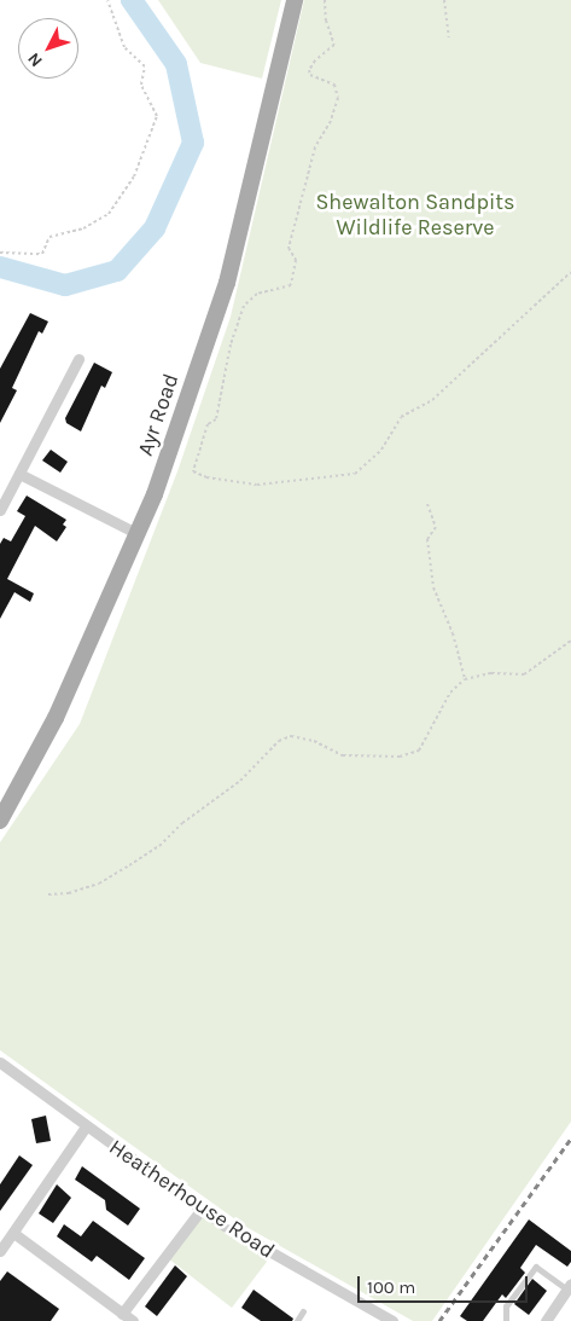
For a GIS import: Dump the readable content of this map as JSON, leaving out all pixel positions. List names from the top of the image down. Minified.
{"streets":{"main road":["Ayr Road"],"street":["Heatherhouse Road"]},"parks":["Shewalton Sandpits Wildlife Reserve"],"scale_bar":"100 m","north":"bottom left"}
